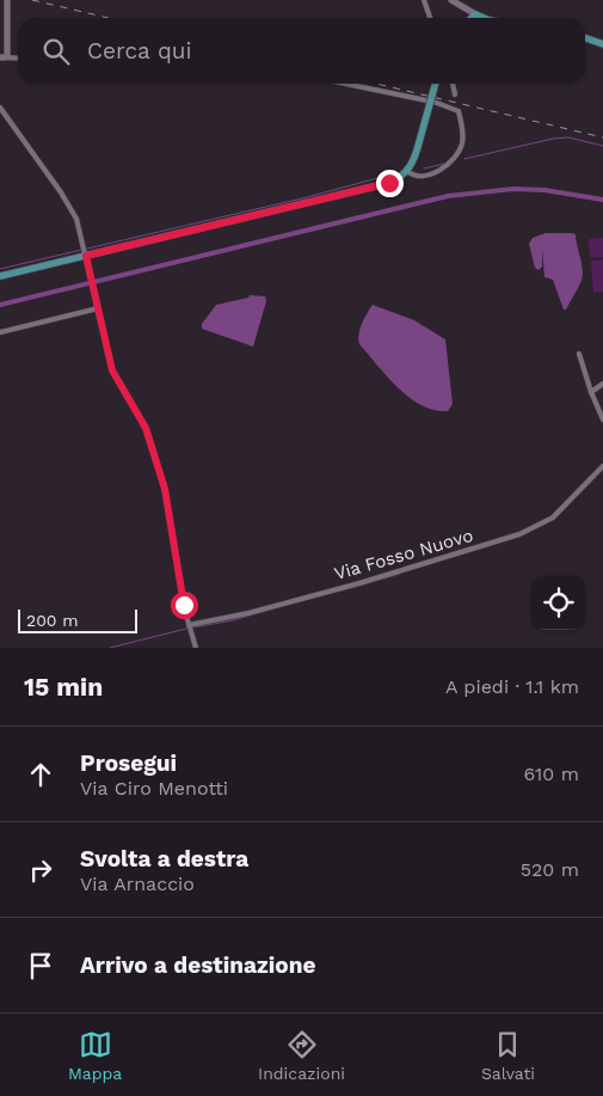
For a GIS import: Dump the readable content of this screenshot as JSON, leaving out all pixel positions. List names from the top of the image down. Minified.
{"streets":{"street":["Via Fosso Nuovo"]},"scale_bar":"200 m","page":{"search":"Cerca qui","scale":"200 m","heading":["15 min","A piedi · 1.1 km"],"list":[["Prosegui","Via Ciro Menotti","610 m"],["Svolta a destra","Via Arnaccio","520 m"],"Arrivo a destinazione"],"nav":["Mappa","Indicazioni","Salvati"]}}
